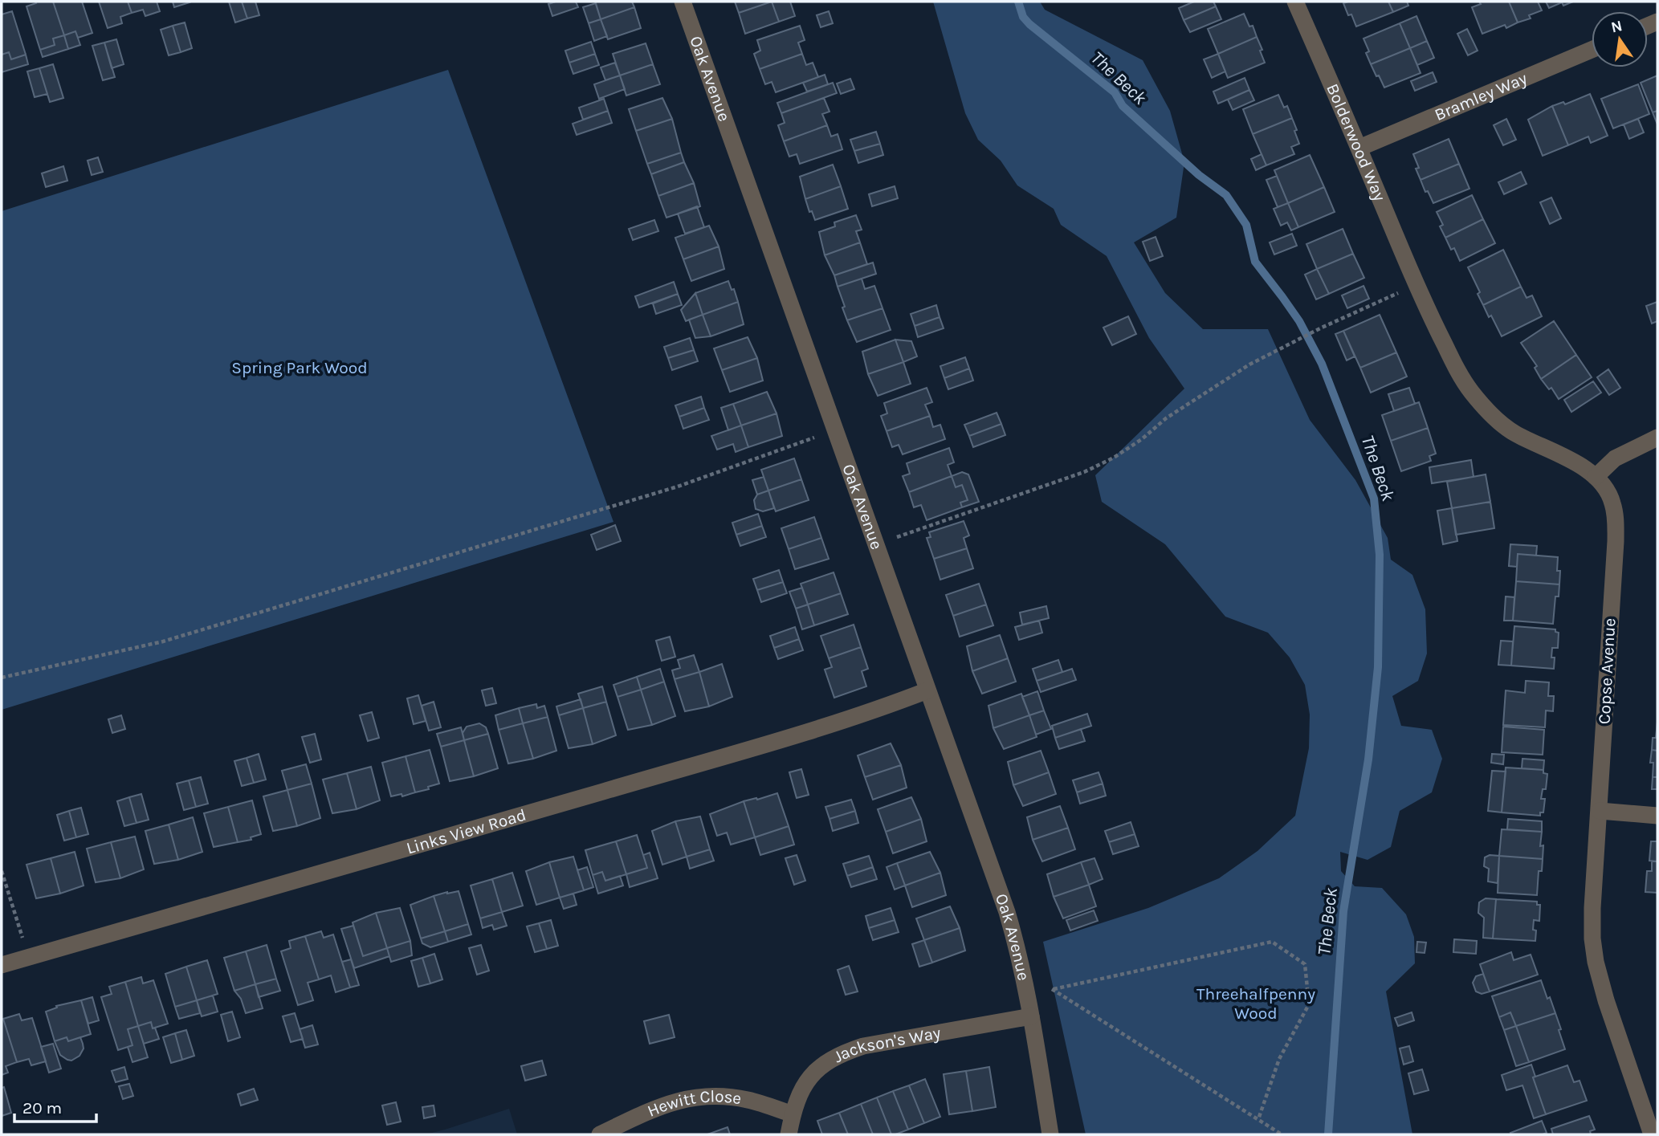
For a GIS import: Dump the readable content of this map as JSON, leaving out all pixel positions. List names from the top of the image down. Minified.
{"streets":{"street":["Oak Avenue","Bramley Way","Bolderwood Way","Copse Avenue","Links View Road","Jackson's Way","Hewitt Close"]},"crossings":[["Oak Avenue","Links View Road"],["Oak Avenue","Jackson's Way"],["Bramley Way","Bolderwood Way"],["Bolderwood Way","Copse Avenue"],["Jackson's Way","Hewitt Close"]],"water":["The Beck"],"parks":["Spring Park Wood","Threehalfpenny Wood"],"scale_bar":"20 m","north":"top"}
